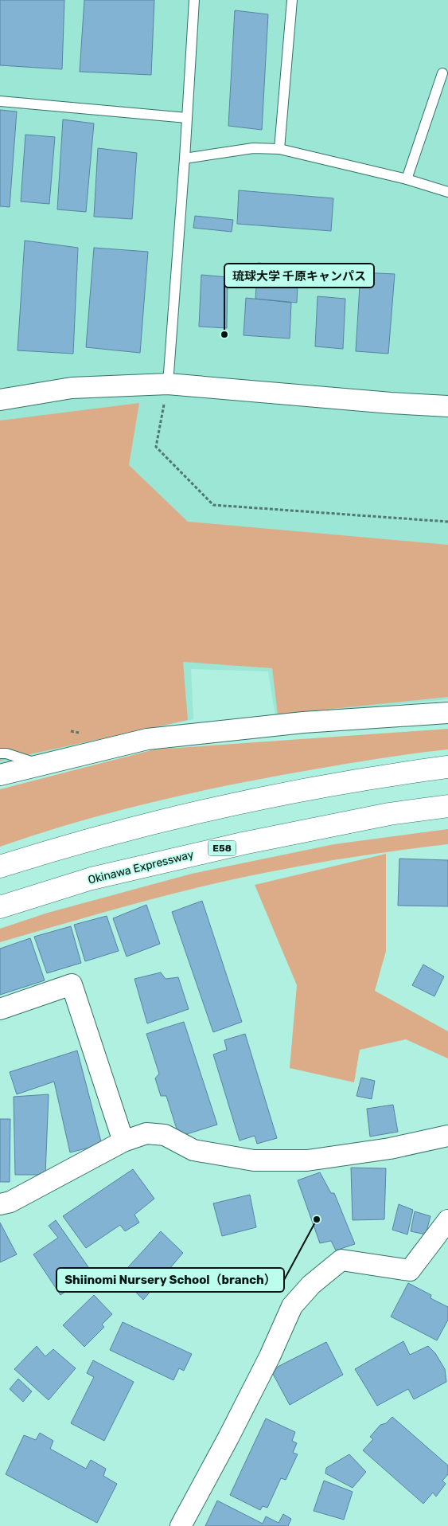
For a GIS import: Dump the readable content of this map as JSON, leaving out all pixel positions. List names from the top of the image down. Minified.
{"streets":{"highway":["E58","Okinawa Expressway"]},"places":["琉球大学 千原キャンパス","Shiinomi Nursery School（branch）"]}
